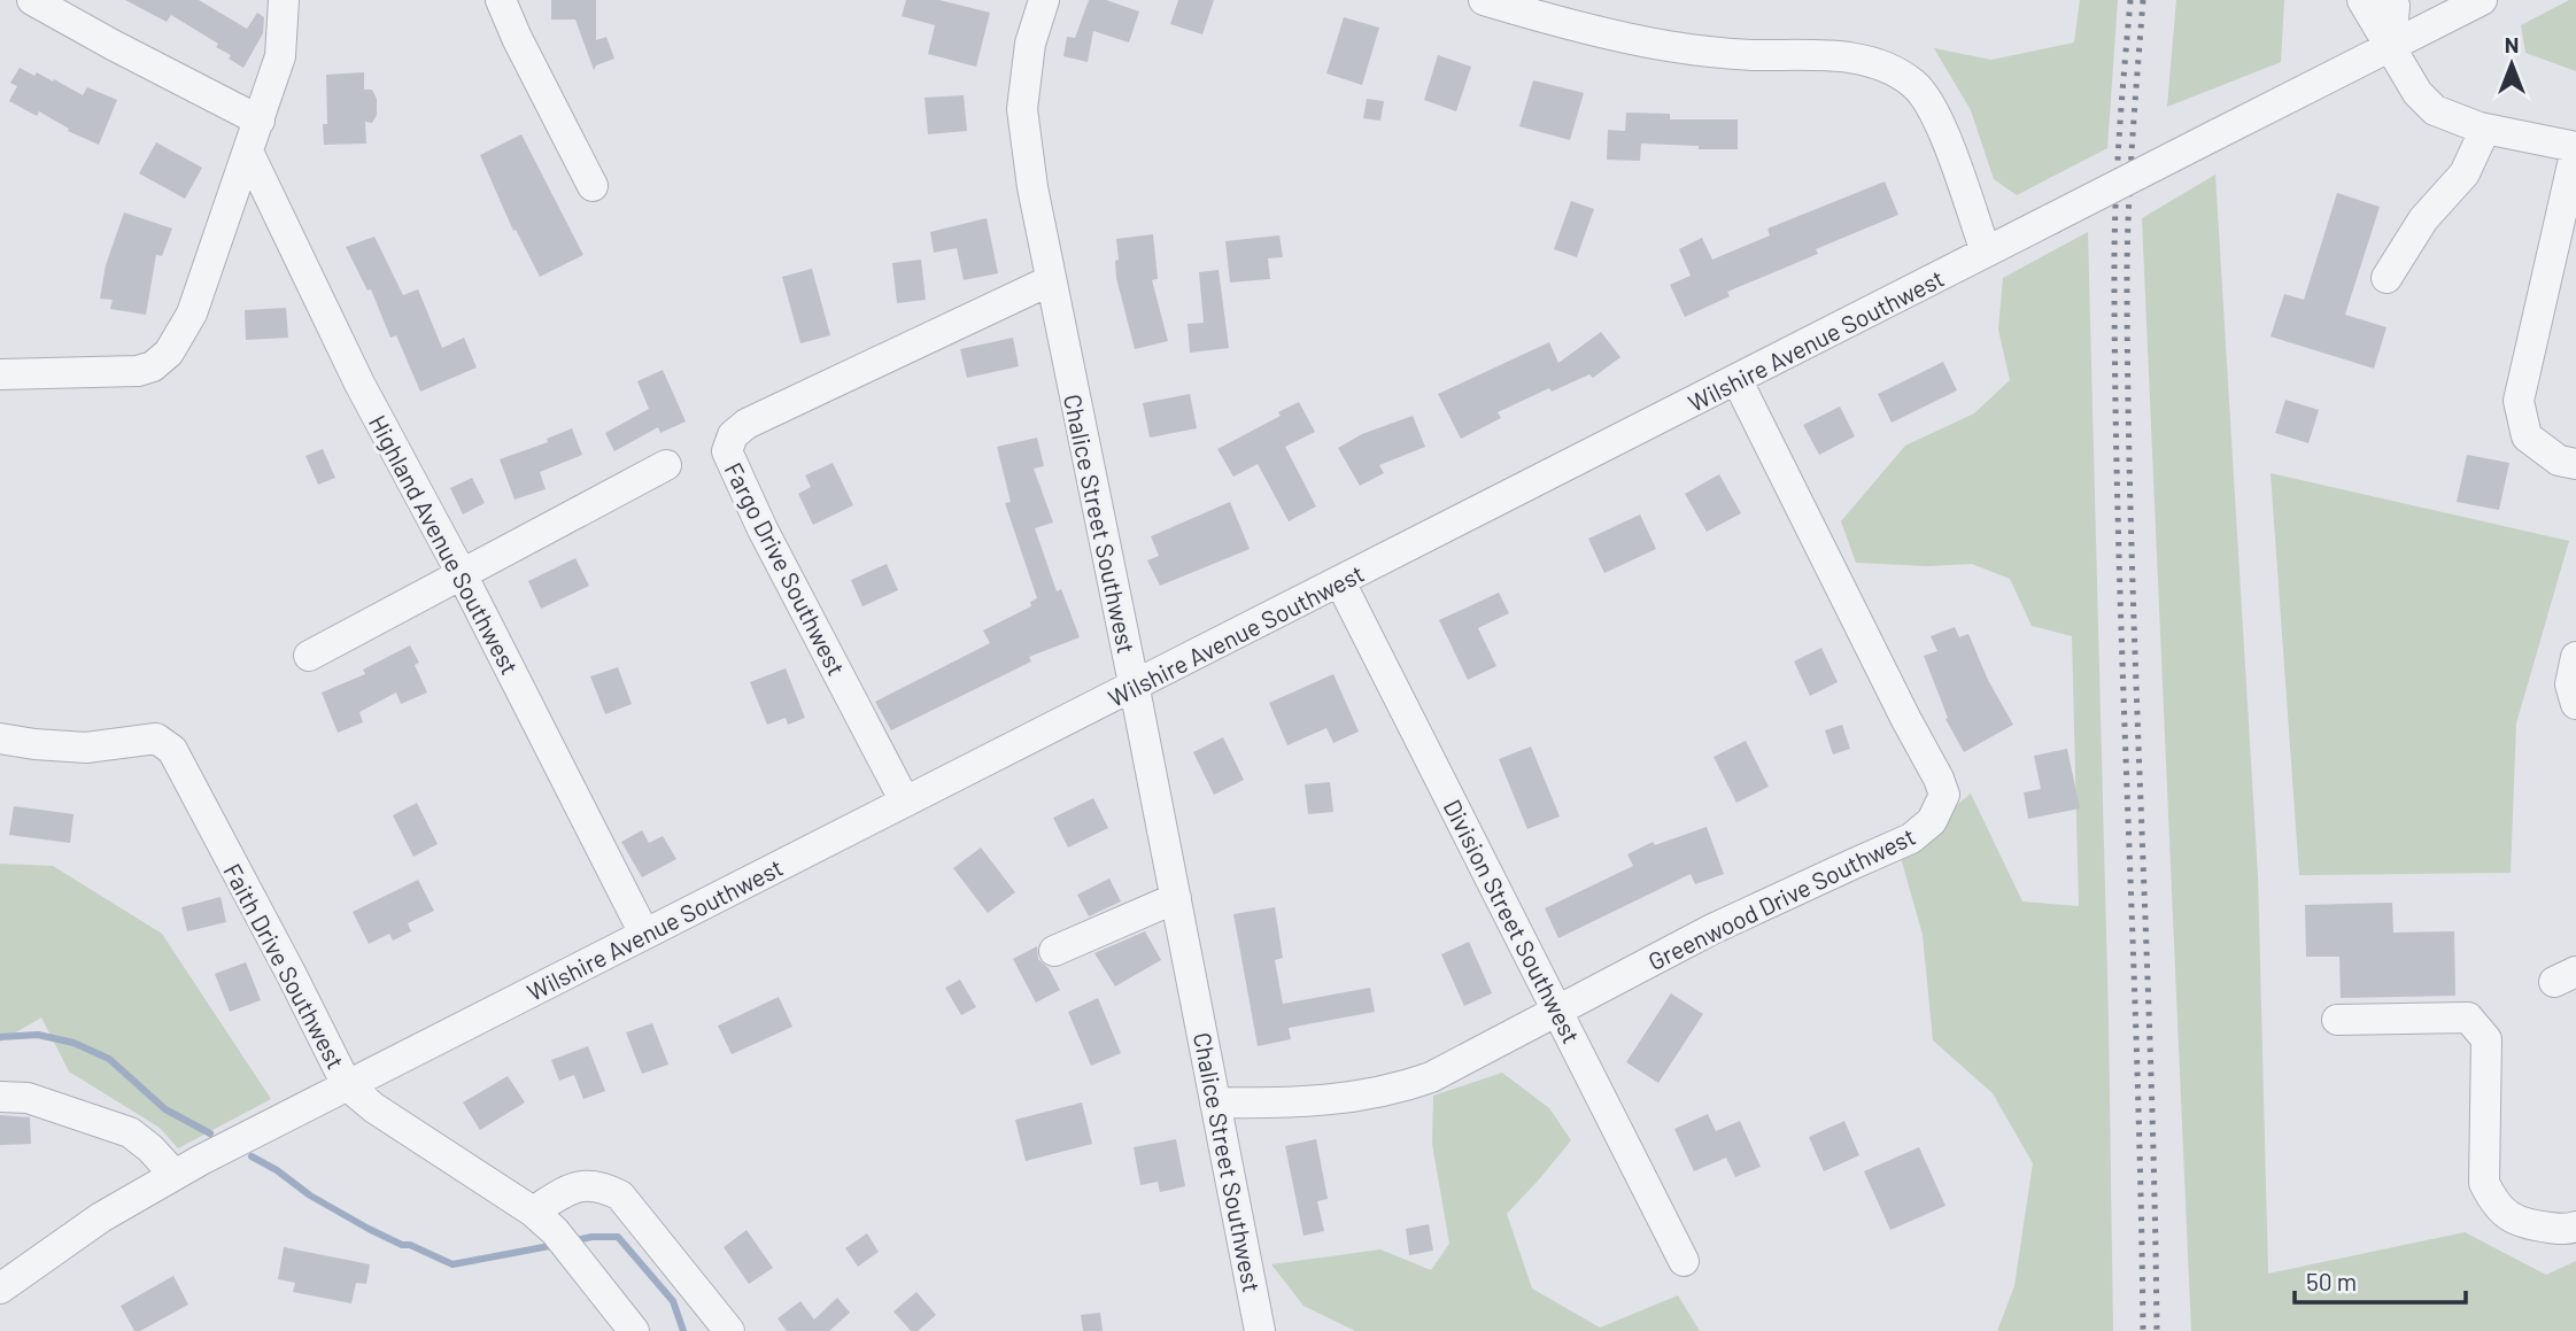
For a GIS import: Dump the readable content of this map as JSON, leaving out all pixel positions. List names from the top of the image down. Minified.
{"streets":{"street":["Wilshire Avenue Southwest","Chalice Street Southwest","Highland Avenue Southwest","Fargo Drive Southwest","Greenwood Drive Southwest","Division Street Southwest","Faith Drive Southwest"]},"crossings":[["Wilshire Avenue Southwest","Chalice Street Southwest"],["Wilshire Avenue Southwest","Highland Avenue Southwest"],["Wilshire Avenue Southwest","Fargo Drive Southwest"],["Wilshire Avenue Southwest","Greenwood Drive Southwest"],["Wilshire Avenue Southwest","Division Street Southwest"],["Wilshire Avenue Southwest","Faith Drive Southwest"],["Chalice Street Southwest","Fargo Drive Southwest"],["Chalice Street Southwest","Greenwood Drive Southwest"],["Greenwood Drive Southwest","Division Street Southwest"]],"scale_bar":"50 m","north":"top"}
